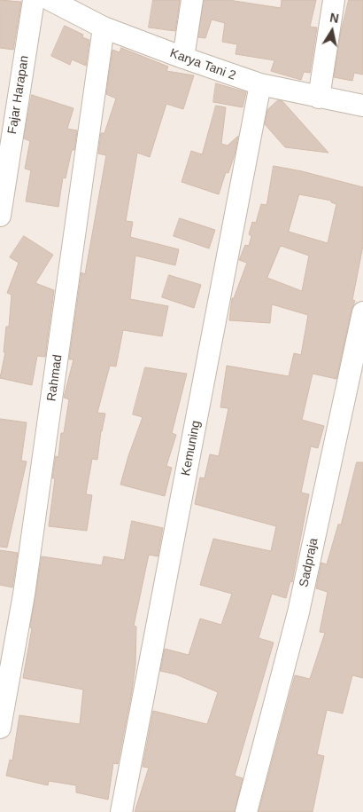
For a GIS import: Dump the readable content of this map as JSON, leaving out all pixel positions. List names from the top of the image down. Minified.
{"streets":{"street":["Karya Tani 2","Fajar Harapan","Rahmad","Kemuning","Sadpraja"]},"crossings":[["Karya Tani 2","Rahmad"],["Karya Tani 2","Kemuning"]],"north":"top"}
